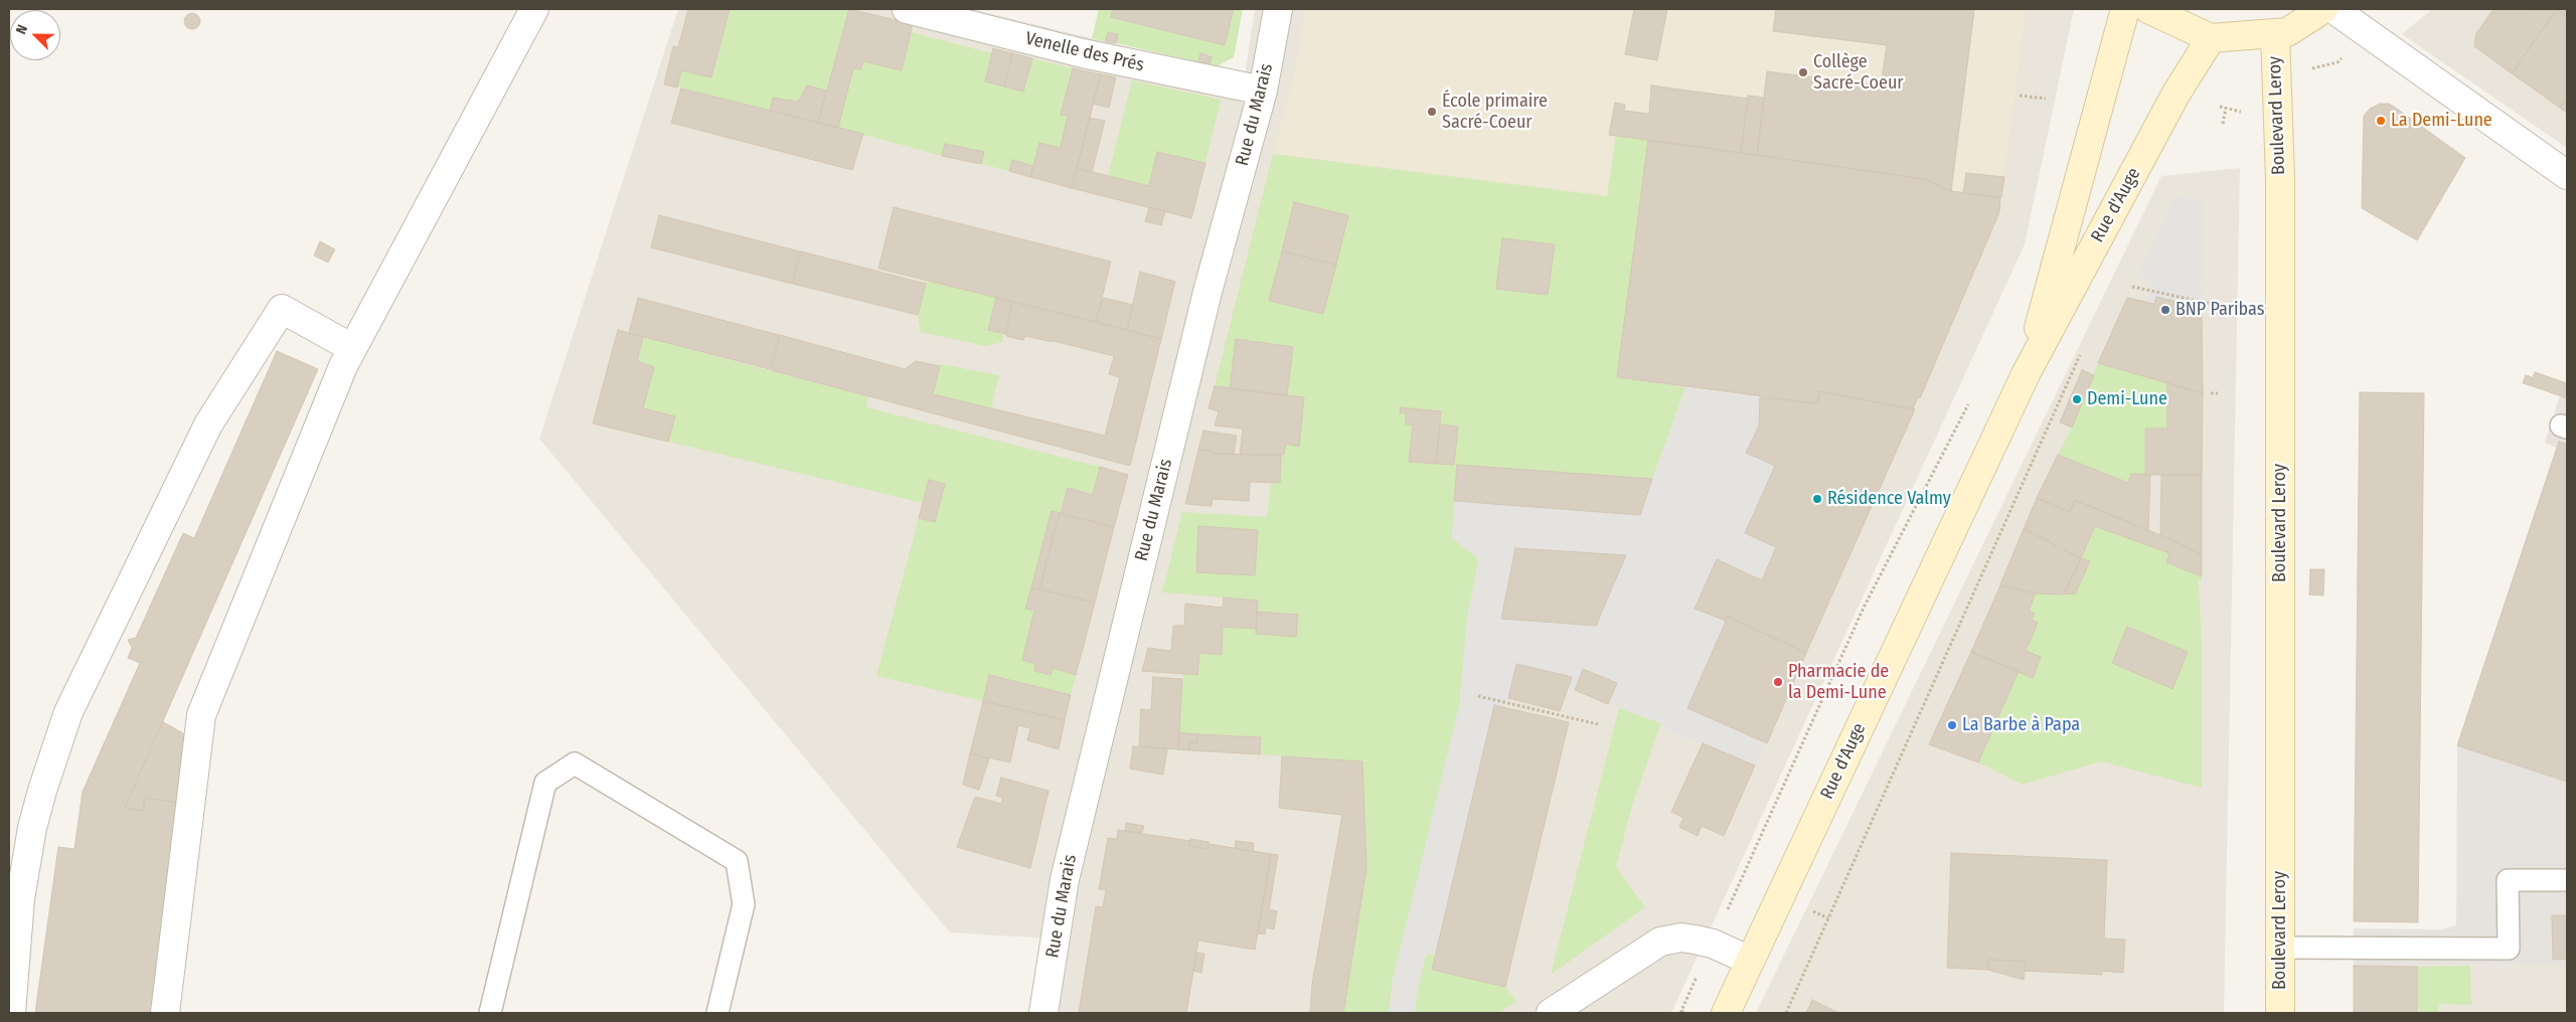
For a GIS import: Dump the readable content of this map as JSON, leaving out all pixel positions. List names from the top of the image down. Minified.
{"streets":{"main road":["Boulevard Leroy","Rue d'Auge"],"street":["Venelle des Prés","Rue du Marais"]},"crossings":[["Venelle des Prés","Rue du Marais"]],"places":["Collège Sacré-Coeur","École primaire Sacré-Coeur","La Demi-Lune","BNP Paribas","Demi-Lune","Résidence Valmy","Pharmacie de la Demi-Lune","La Barbe à Papa"],"north":"top left"}
